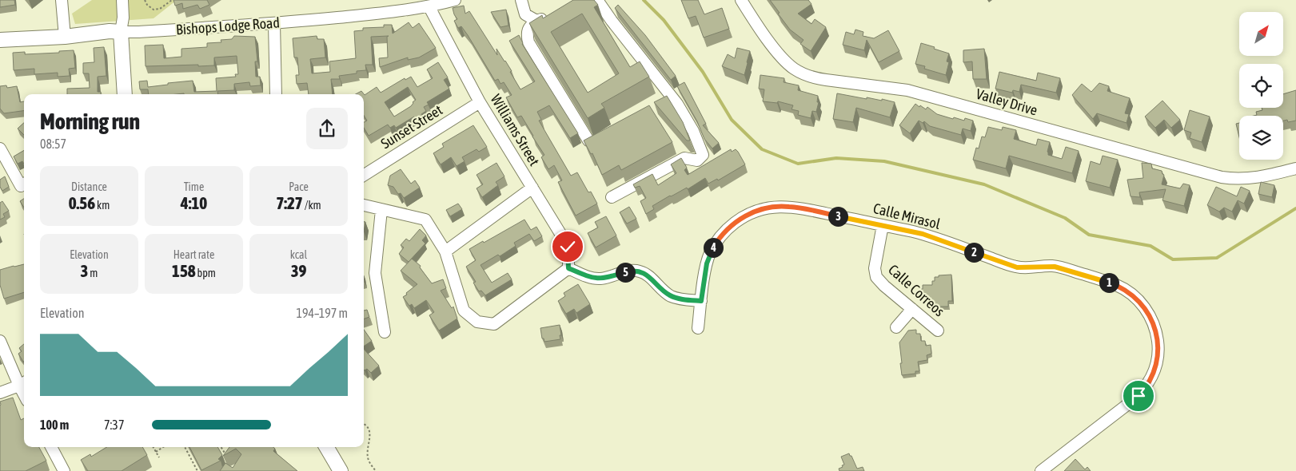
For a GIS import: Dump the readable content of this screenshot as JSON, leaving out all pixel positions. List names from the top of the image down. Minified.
{"streets":{"main road":["Bishops Lodge Road"],"street":["Valley Drive","Sunset Street","Williams Street","Calle Mirasol","Calle Correos"]},"crossings":[["Bishops Lodge Road","Williams Street"],["Sunset Street","Williams Street"],["Calle Mirasol","Calle Correos"]],"north":"top right","page":{"heading":["Morning run","08:57"],"stats":[["Distance","0.56 km"],["Time","4:10"],["Pace","7:27 /km"],["Elevation","3 m"],["Heart rate","158 bpm"],["kcal","39"]],"pins":["3","4","2","5","1"],"chart":["Elevation","194–197 m"],"list":[{"name":"100 m","note":"7:37"}]}}
